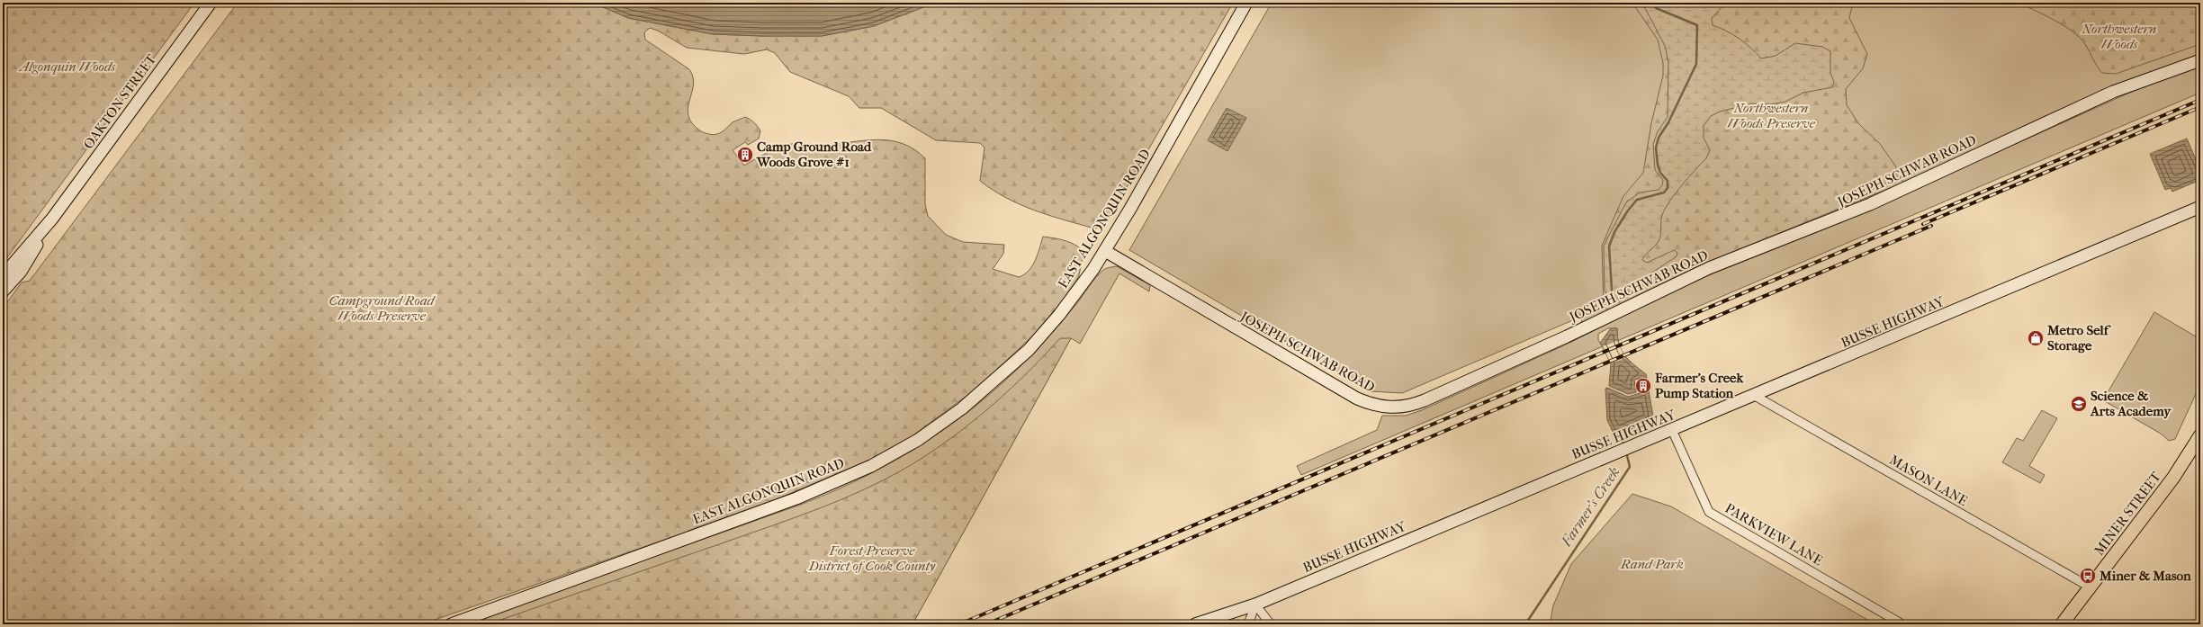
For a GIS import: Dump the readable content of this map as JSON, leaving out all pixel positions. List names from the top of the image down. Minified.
{"streets":{"main road":["OAKTON STREET","JOSEPH SCHWAB ROAD","EAST ALGONQUIN ROAD","BUSSE HIGHWAY","MINER STREET"],"street":["MASON LANE","PARKVIEW LANE"]},"crossings":[["JOSEPH SCHWAB ROAD","EAST ALGONQUIN ROAD"],["BUSSE HIGHWAY","MASON LANE"],["BUSSE HIGHWAY","PARKVIEW LANE"],["MASON LANE","MINER STREET"]],"water":["Farmer's Creek"],"parks":["Northwestern Woods","Algonquin Woods","Northwestern Woods Preserve","Campground Road Woods Preserve","Forest Preserve District of Cook County","Rand Park"],"places":{"building":["Camp Ground Road Woods Grove #1","Farmer's Creek Pump Station"],"shop":["Metro Self Storage"],"school or university":["Science & Arts Academy"],"bus stop":["Miner & Mason"]}}
